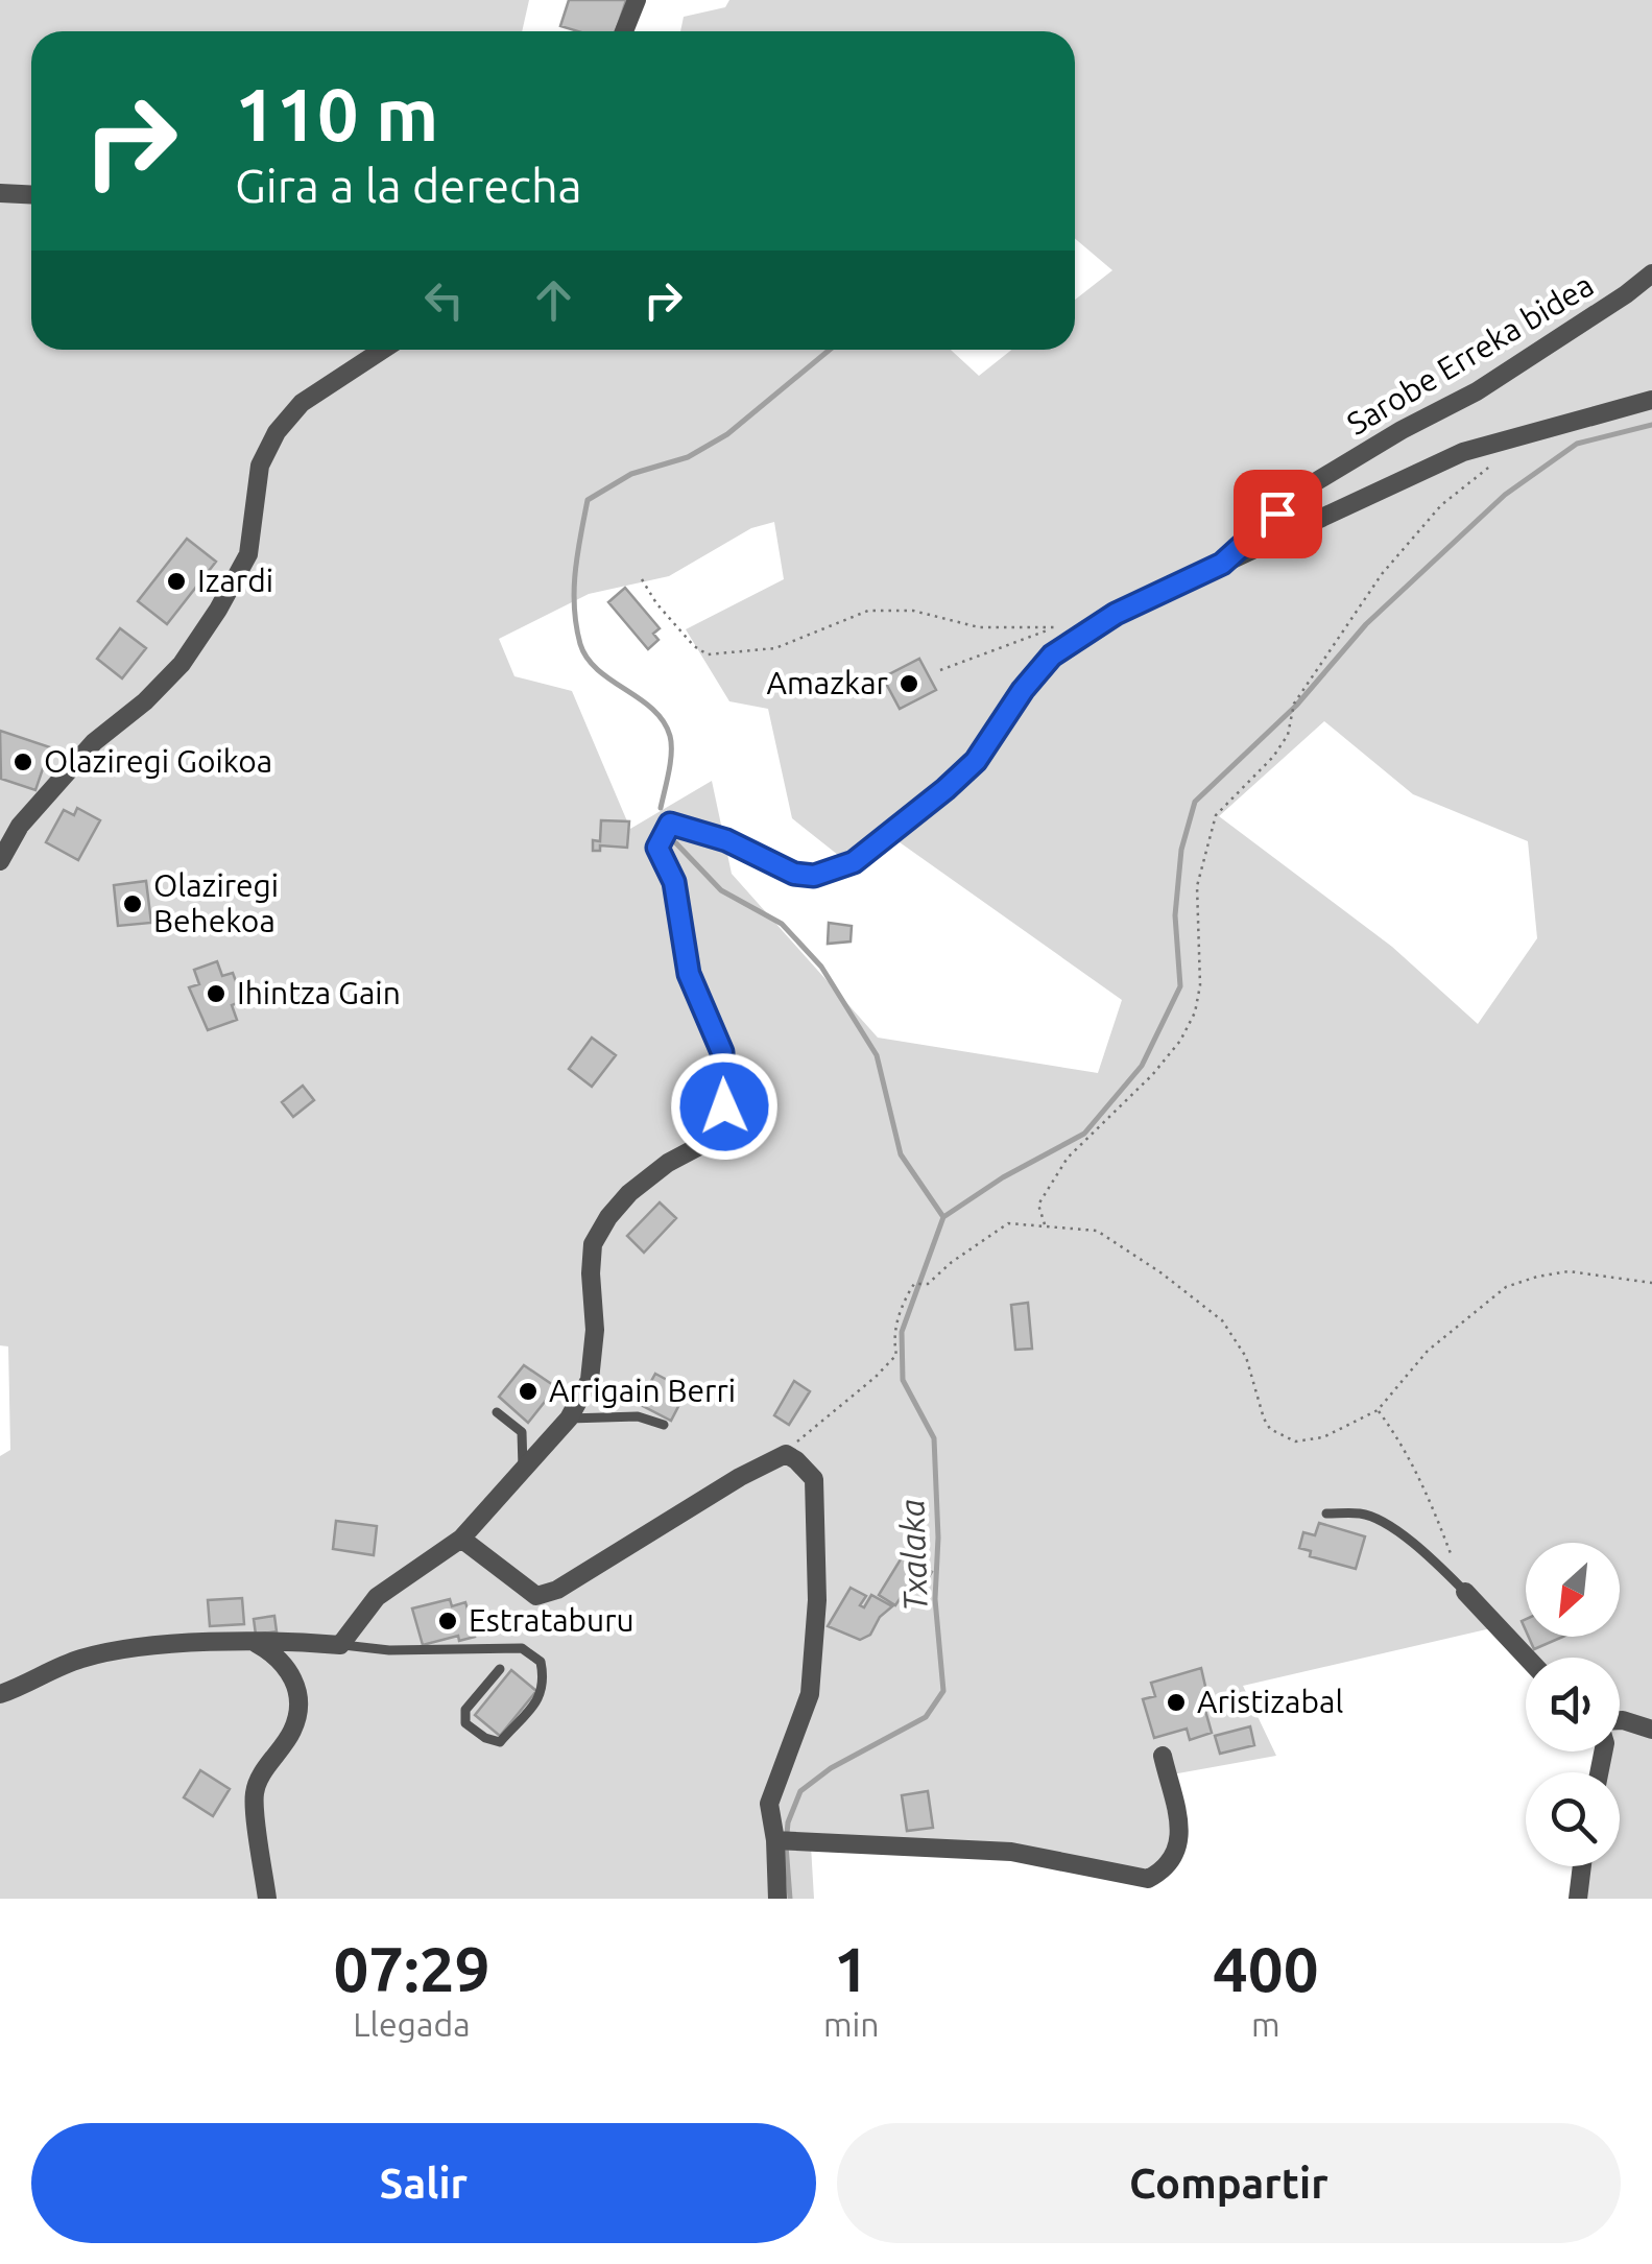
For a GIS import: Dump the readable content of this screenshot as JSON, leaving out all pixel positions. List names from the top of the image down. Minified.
{"streets":{"street":["Sarobe Erreka bidea"]},"water":["Txalaka"],"places":["Izardi","Amazkar","Olaziregi Goikoa","Olaziregi Behekoa","Ihintza Gain","Arrigain Berri","Estrataburu","Aristizabal"],"north":"bottom left","page":{"turn":["110 m","Gira a la derecha"],"eta":["07:29","Llegada","1","min","400","m"],"buttons":["Salir","Compartir"]}}
